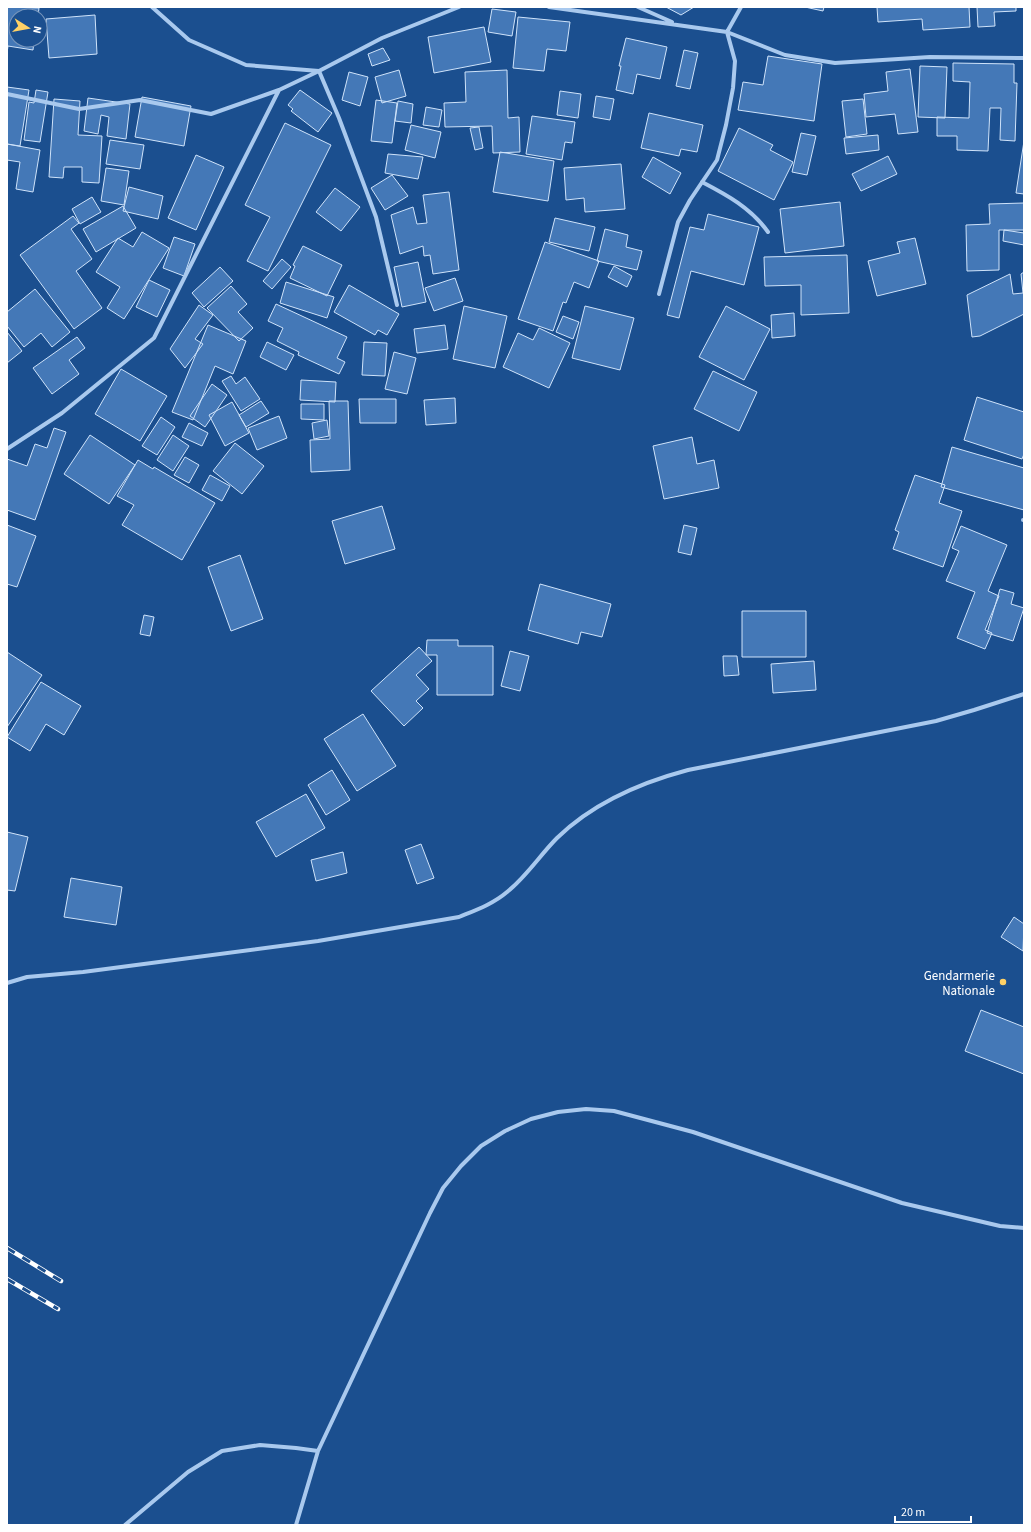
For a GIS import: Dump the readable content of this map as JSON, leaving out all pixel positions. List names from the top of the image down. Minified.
{"places":["Gendarmerie Nationale"],"scale_bar":"20 m","north":"right"}
